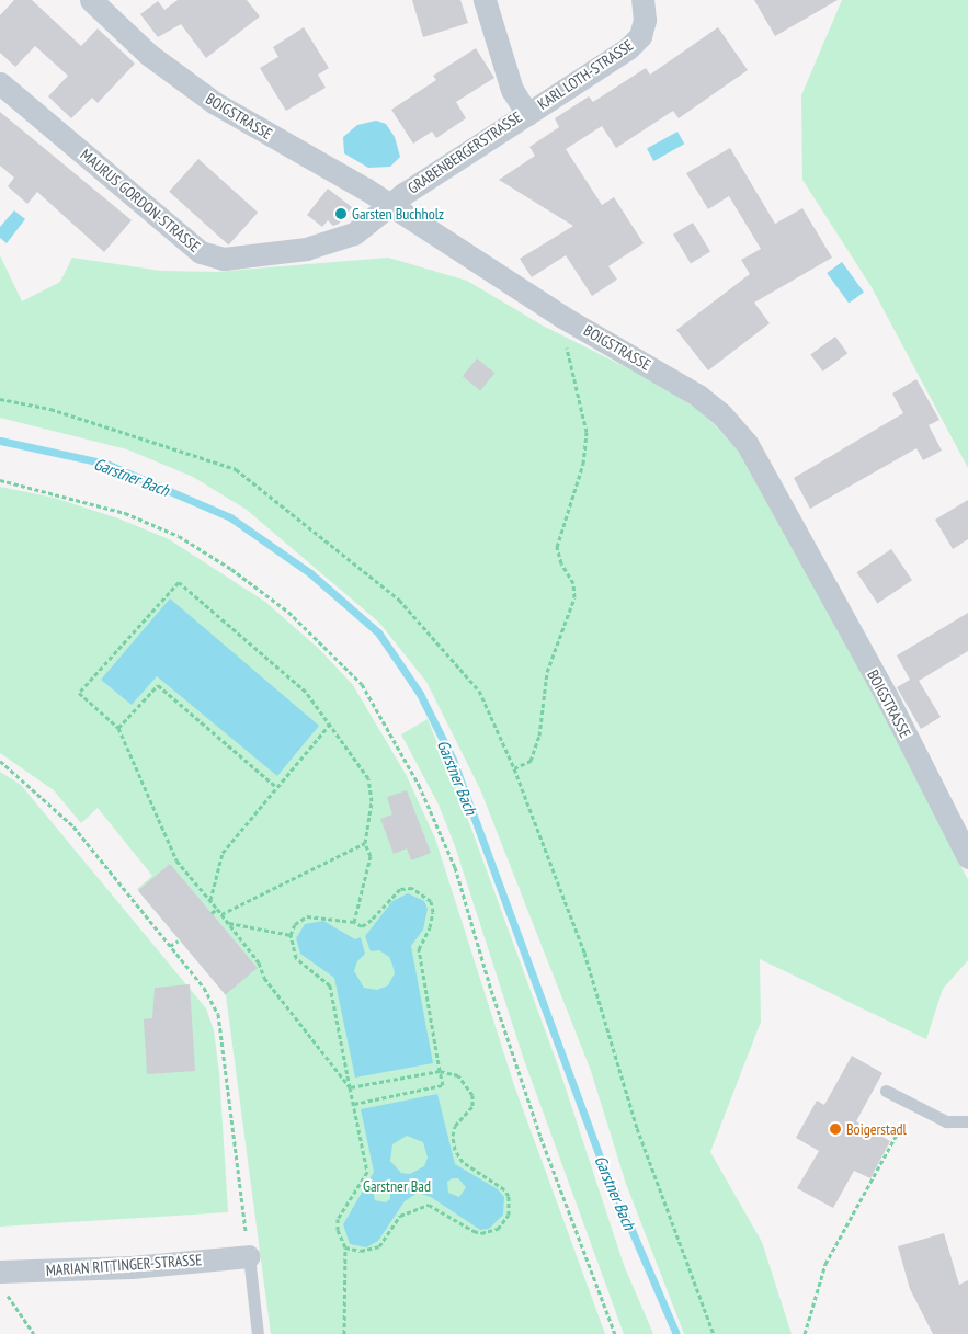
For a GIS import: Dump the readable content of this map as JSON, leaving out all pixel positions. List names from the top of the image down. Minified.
{"streets":{"street":["KARL LOTH-STRASSE","BOIGSTRASSE","GRABENBERGERSTRASSE","MAURUS GORDON-STRASSE","MARIAN RITTINGER-STRASSE"]},"crossings":[["KARL LOTH-STRASSE","GRABENBERGERSTRASSE"],["BOIGSTRASSE","GRABENBERGERSTRASSE"],["BOIGSTRASSE","MAURUS GORDON-STRASSE"],["GRABENBERGERSTRASSE","MAURUS GORDON-STRASSE"]],"water":["Garstner Bach"],"parks":["Garstner Bad"],"places":["Garsten Buchholz","Boigerstadl"]}
